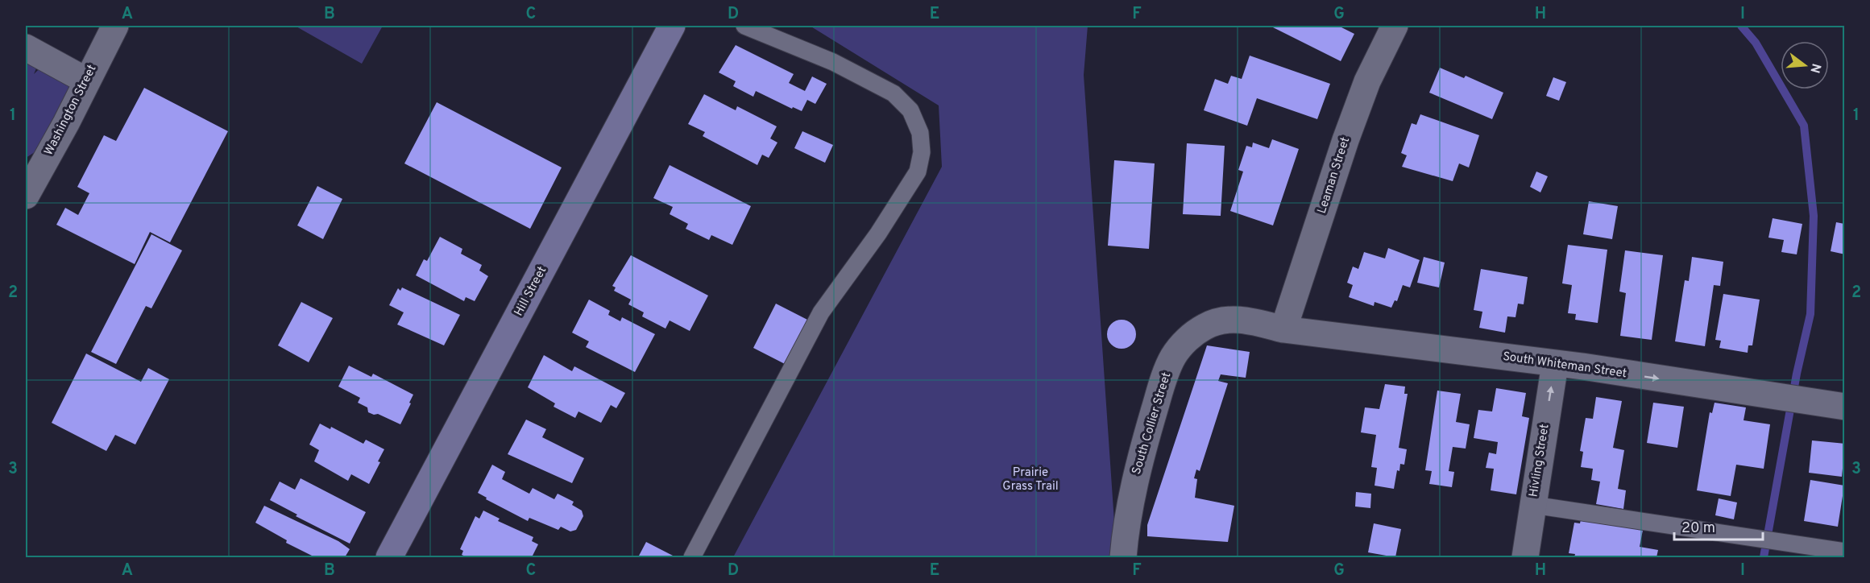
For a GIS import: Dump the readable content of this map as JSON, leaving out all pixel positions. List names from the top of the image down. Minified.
{"streets":{"street":["Washington Street","Leaman Street","Hill Street","South Whiteman Street","South Collier Street","Hivling Street"]},"crossings":[["Leaman Street","South Whiteman Street"],["Leaman Street","South Collier Street"],["South Whiteman Street","South Collier Street"],["South Whiteman Street","Hivling Street"]],"one_way":["South Whiteman Street","Hivling Street"],"parks":["Prairie Grass Trail"],"scale_bar":"20 m","north":"right","grid":{"columns":["A","B","C","D","E","F","G","H","I"],"rows":["1","2","3"]}}
